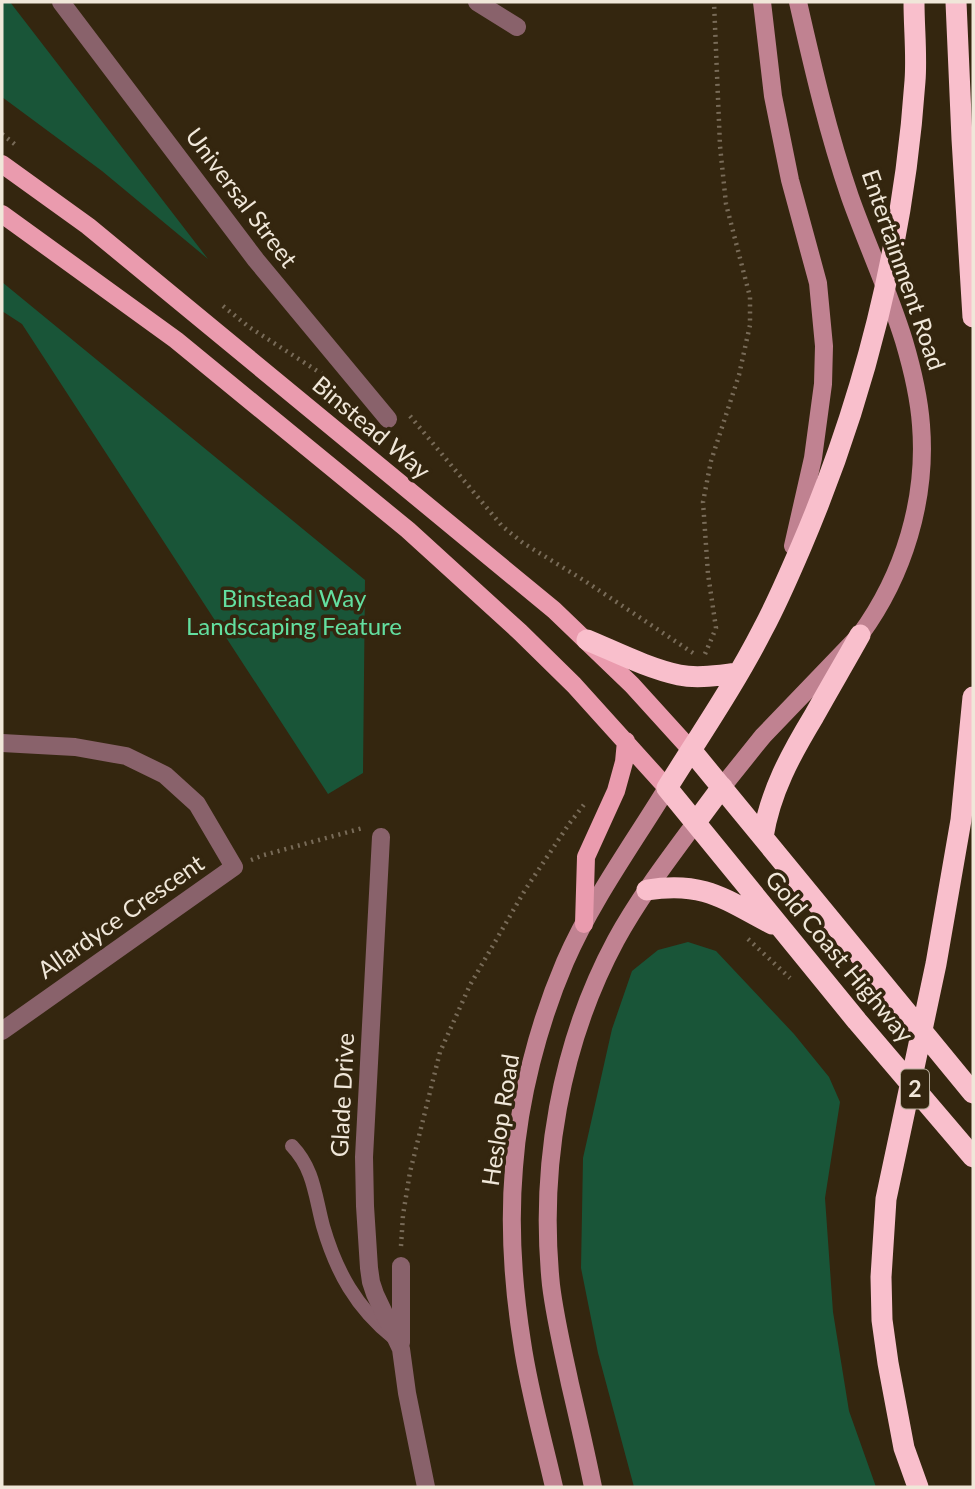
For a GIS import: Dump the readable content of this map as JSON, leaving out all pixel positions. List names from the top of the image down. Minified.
{"streets":{"highway":["Entertainment Road","Gold Coast Highway","2"],"main road":["Binstead Way"],"street":["Universal Street","Allardyce Crescent","Glade Drive","Heslop Road"]},"crossings":[["Entertainment Road","Gold Coast Highway"],["Binstead Way","Gold Coast Highway"],["Gold Coast Highway","Heslop Road"]],"parks":["Binstead Way Landscaping Feature"]}
